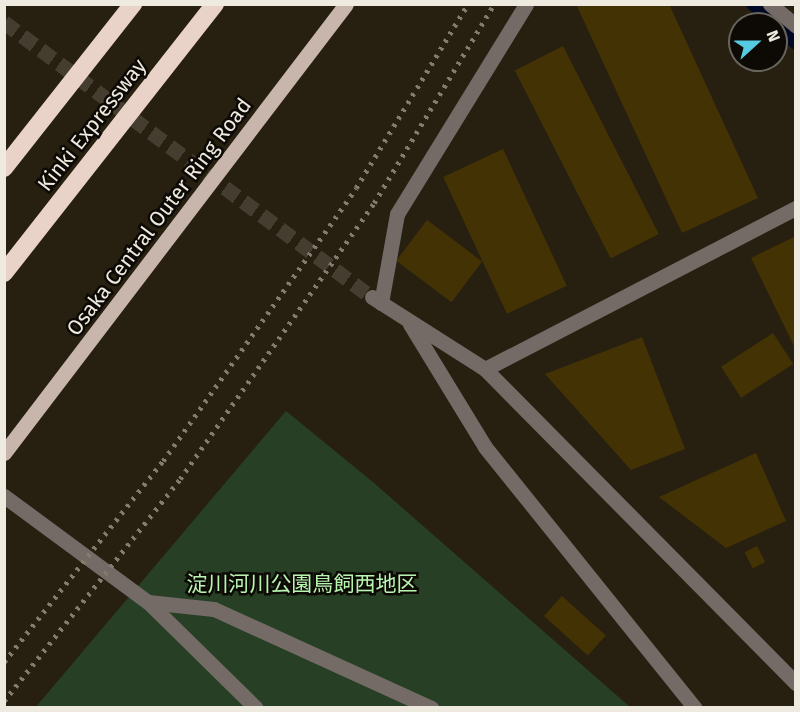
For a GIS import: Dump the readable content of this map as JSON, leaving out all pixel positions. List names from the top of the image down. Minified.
{"streets":{"highway":["Kinki Expressway"],"main road":["Osaka Central Outer Ring Road"]},"parks":["淀川河川公園鳥飼西地区"],"north":"right"}
